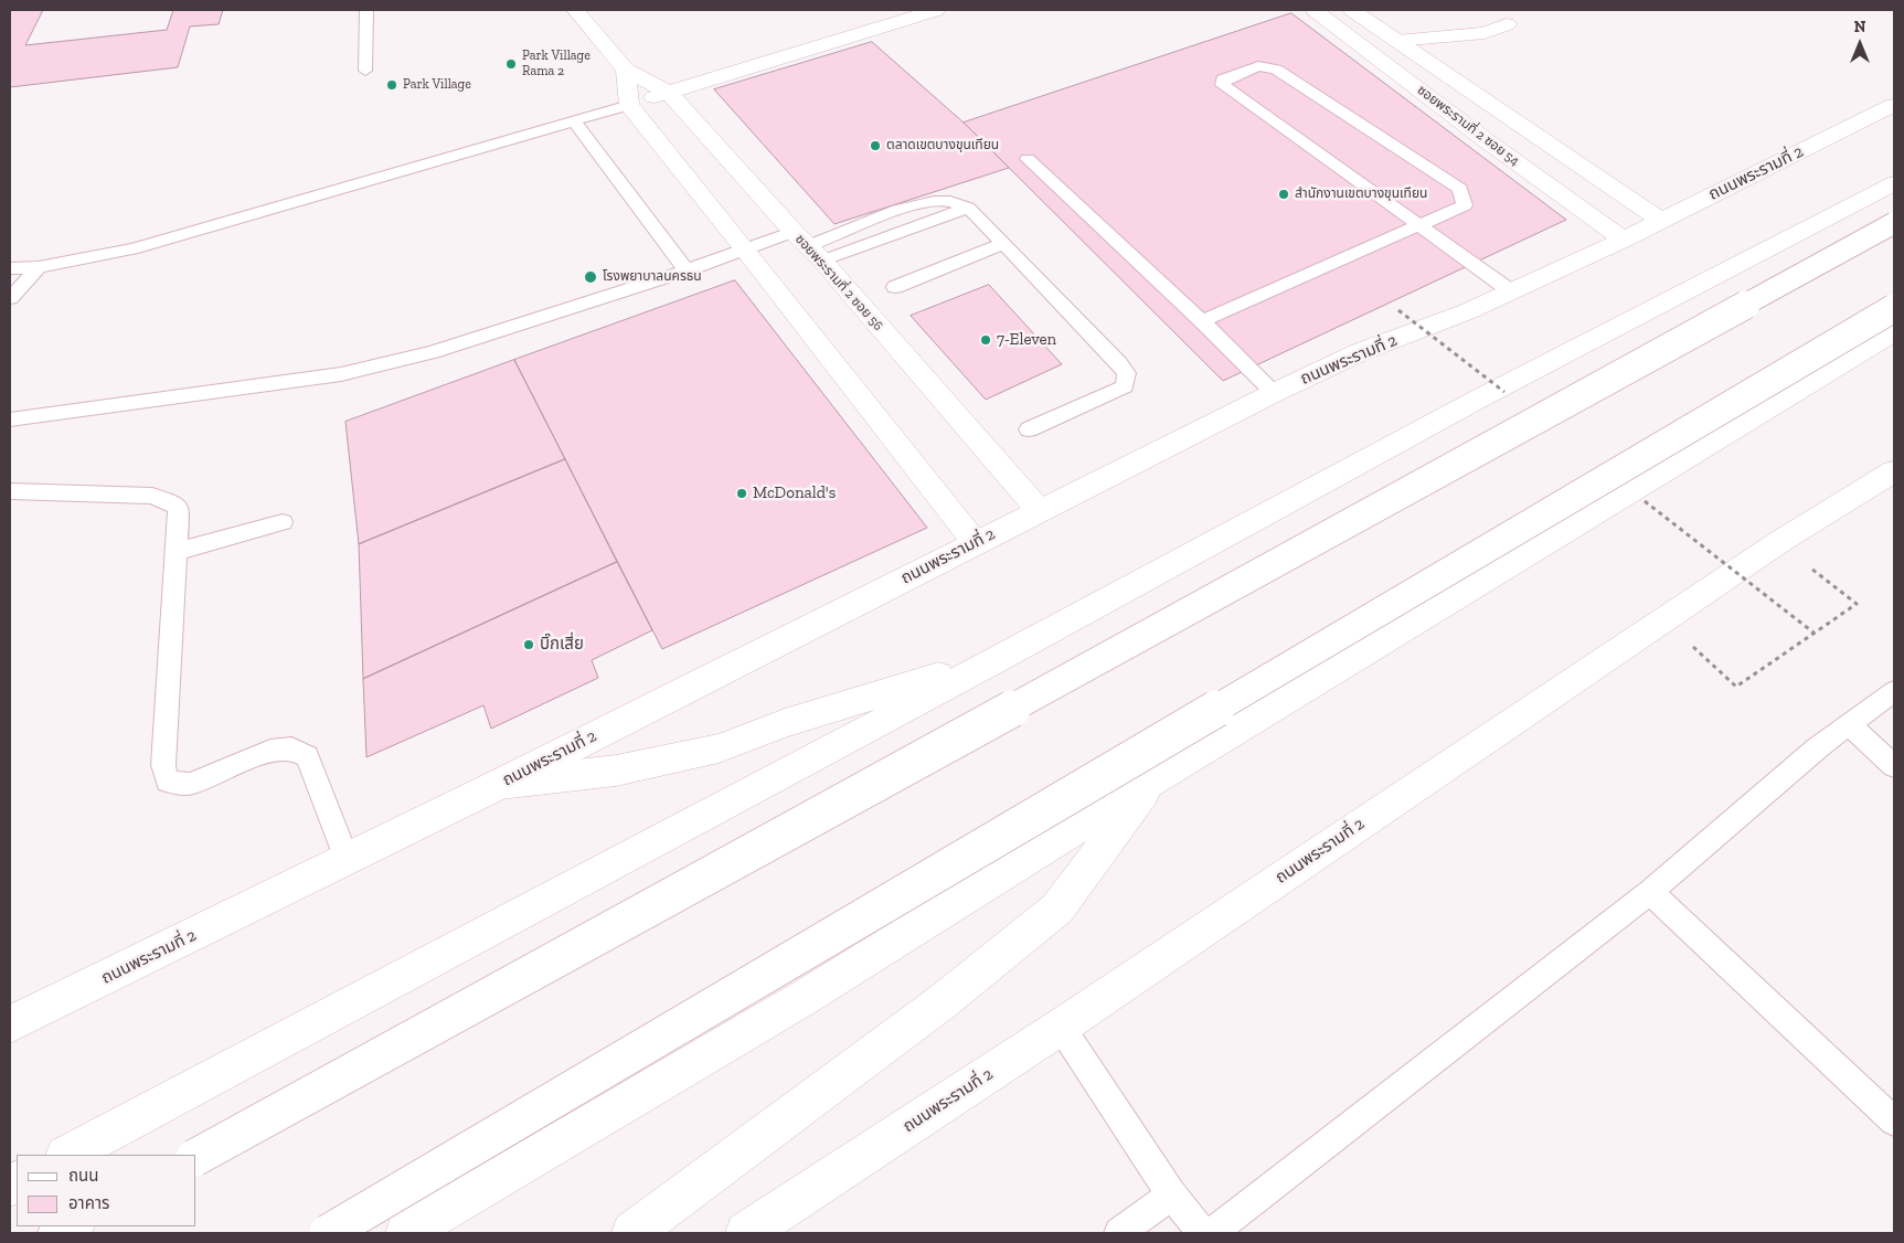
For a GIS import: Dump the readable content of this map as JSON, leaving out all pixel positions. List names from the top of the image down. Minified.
{"streets":{"main road":["ซอยพระรามที่ 2 ซอย 54","ถนนพระรามที่ 2","ซอยพระรามที่ 2 ซอย 56"]},"crossings":[["ซอยพระรามที่ 2 ซอย 54","ถนนพระรามที่ 2"],["ถนนพระรามที่ 2","ซอยพระรามที่ 2 ซอย 56"]],"places":["Park Village Rama 2","Park Village","ตลาดเขตบางขุนเทียน","สำนักงานเขตบางขุนเทียน","โรงพยาบาลนครธน","7-Eleven","McDonald's","บิ๊กเสี่ย"],"legend":["ถนน","อาคาร"],"north":"top"}
